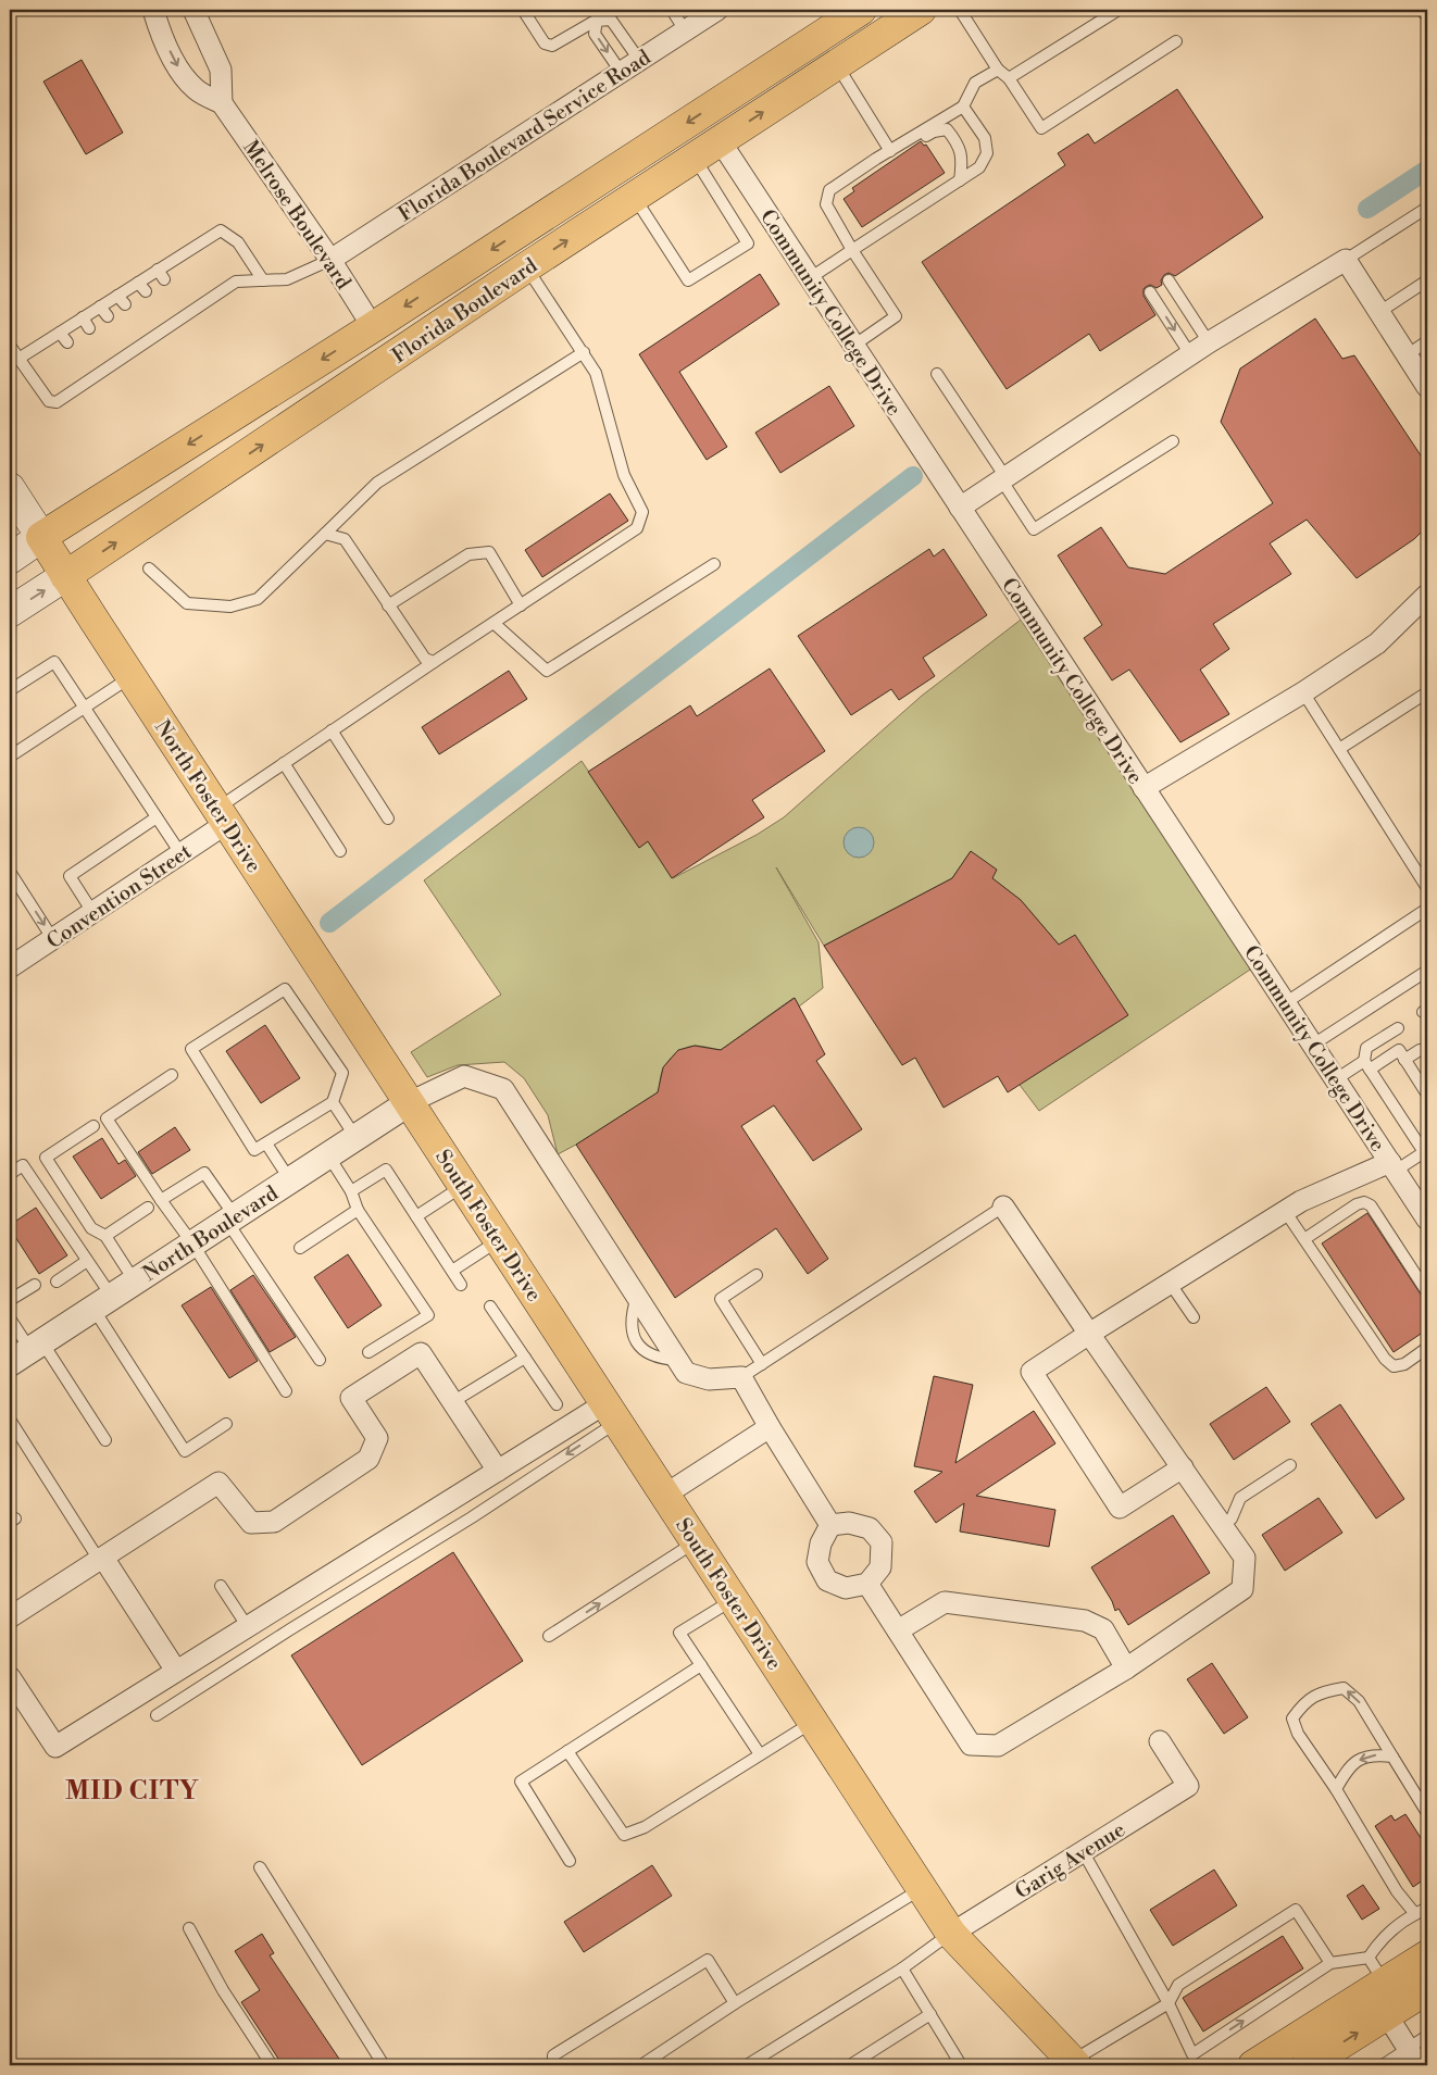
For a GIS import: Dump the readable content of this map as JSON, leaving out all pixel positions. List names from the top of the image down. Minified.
{"streets":{"main road":["Florida Boulevard","North Foster Drive","South Foster Drive"],"street":["Florida Boulevard Service Road","Melrose Boulevard","Community College Drive","Convention Street","North Boulevard","Garig Avenue"]},"crossings":[["Florida Boulevard Service Road","Melrose Boulevard"],["Melrose Boulevard","Florida Boulevard"],["Florida Boulevard","Community College Drive"],["Florida Boulevard","North Foster Drive"],["North Foster Drive","Convention Street"],["North Foster Drive","South Foster Drive"],["North Foster Drive","North Boulevard"],["South Foster Drive","North Boulevard"],["South Foster Drive","Garig Avenue"]],"districts":["MID CITY"]}
